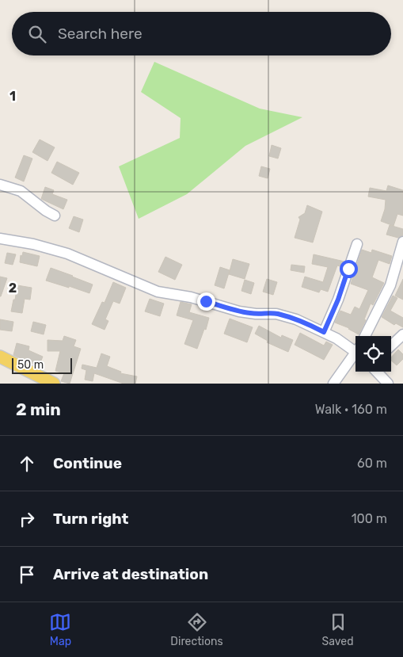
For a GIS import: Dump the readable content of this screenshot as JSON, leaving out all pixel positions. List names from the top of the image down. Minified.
{"scale_bar":"50 m","page":{"search":"Search here","scale":"50 m","heading":["2 min","Walk · 160 m"],"list":[["Continue","60 m"],["Turn right","100 m"],"Arrive at destination"],"nav":["Map","Directions","Saved"]},"grid":{"rows":["1","2"]}}
